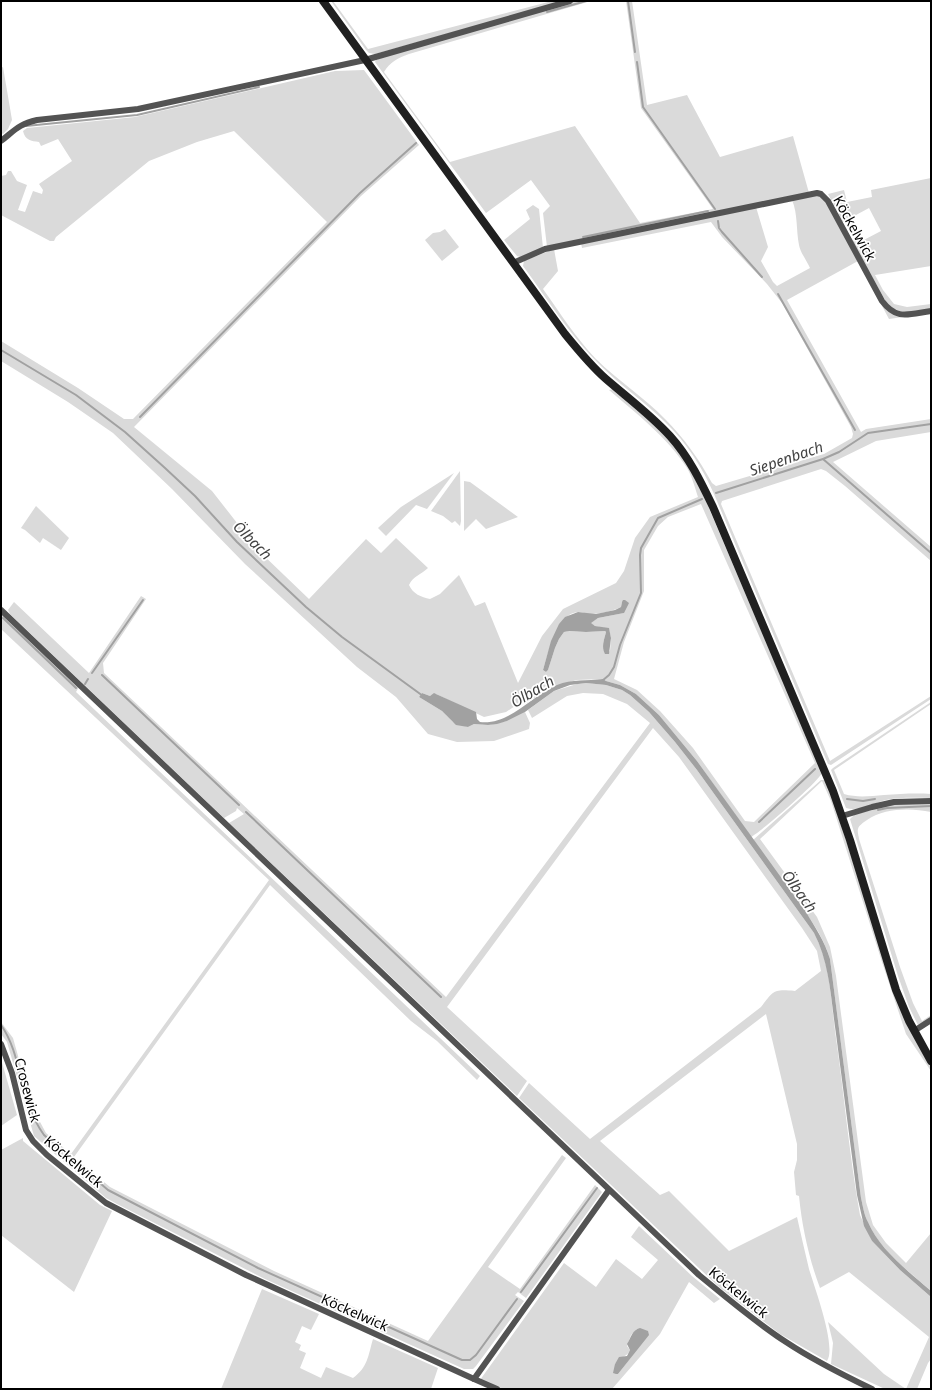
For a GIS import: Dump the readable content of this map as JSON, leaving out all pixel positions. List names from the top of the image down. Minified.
{"streets":{"street":["Köckelwick","Crosewick"]},"crossings":[["Köckelwick","Crosewick"]],"water":["Siepenbach","Ölbach"]}
